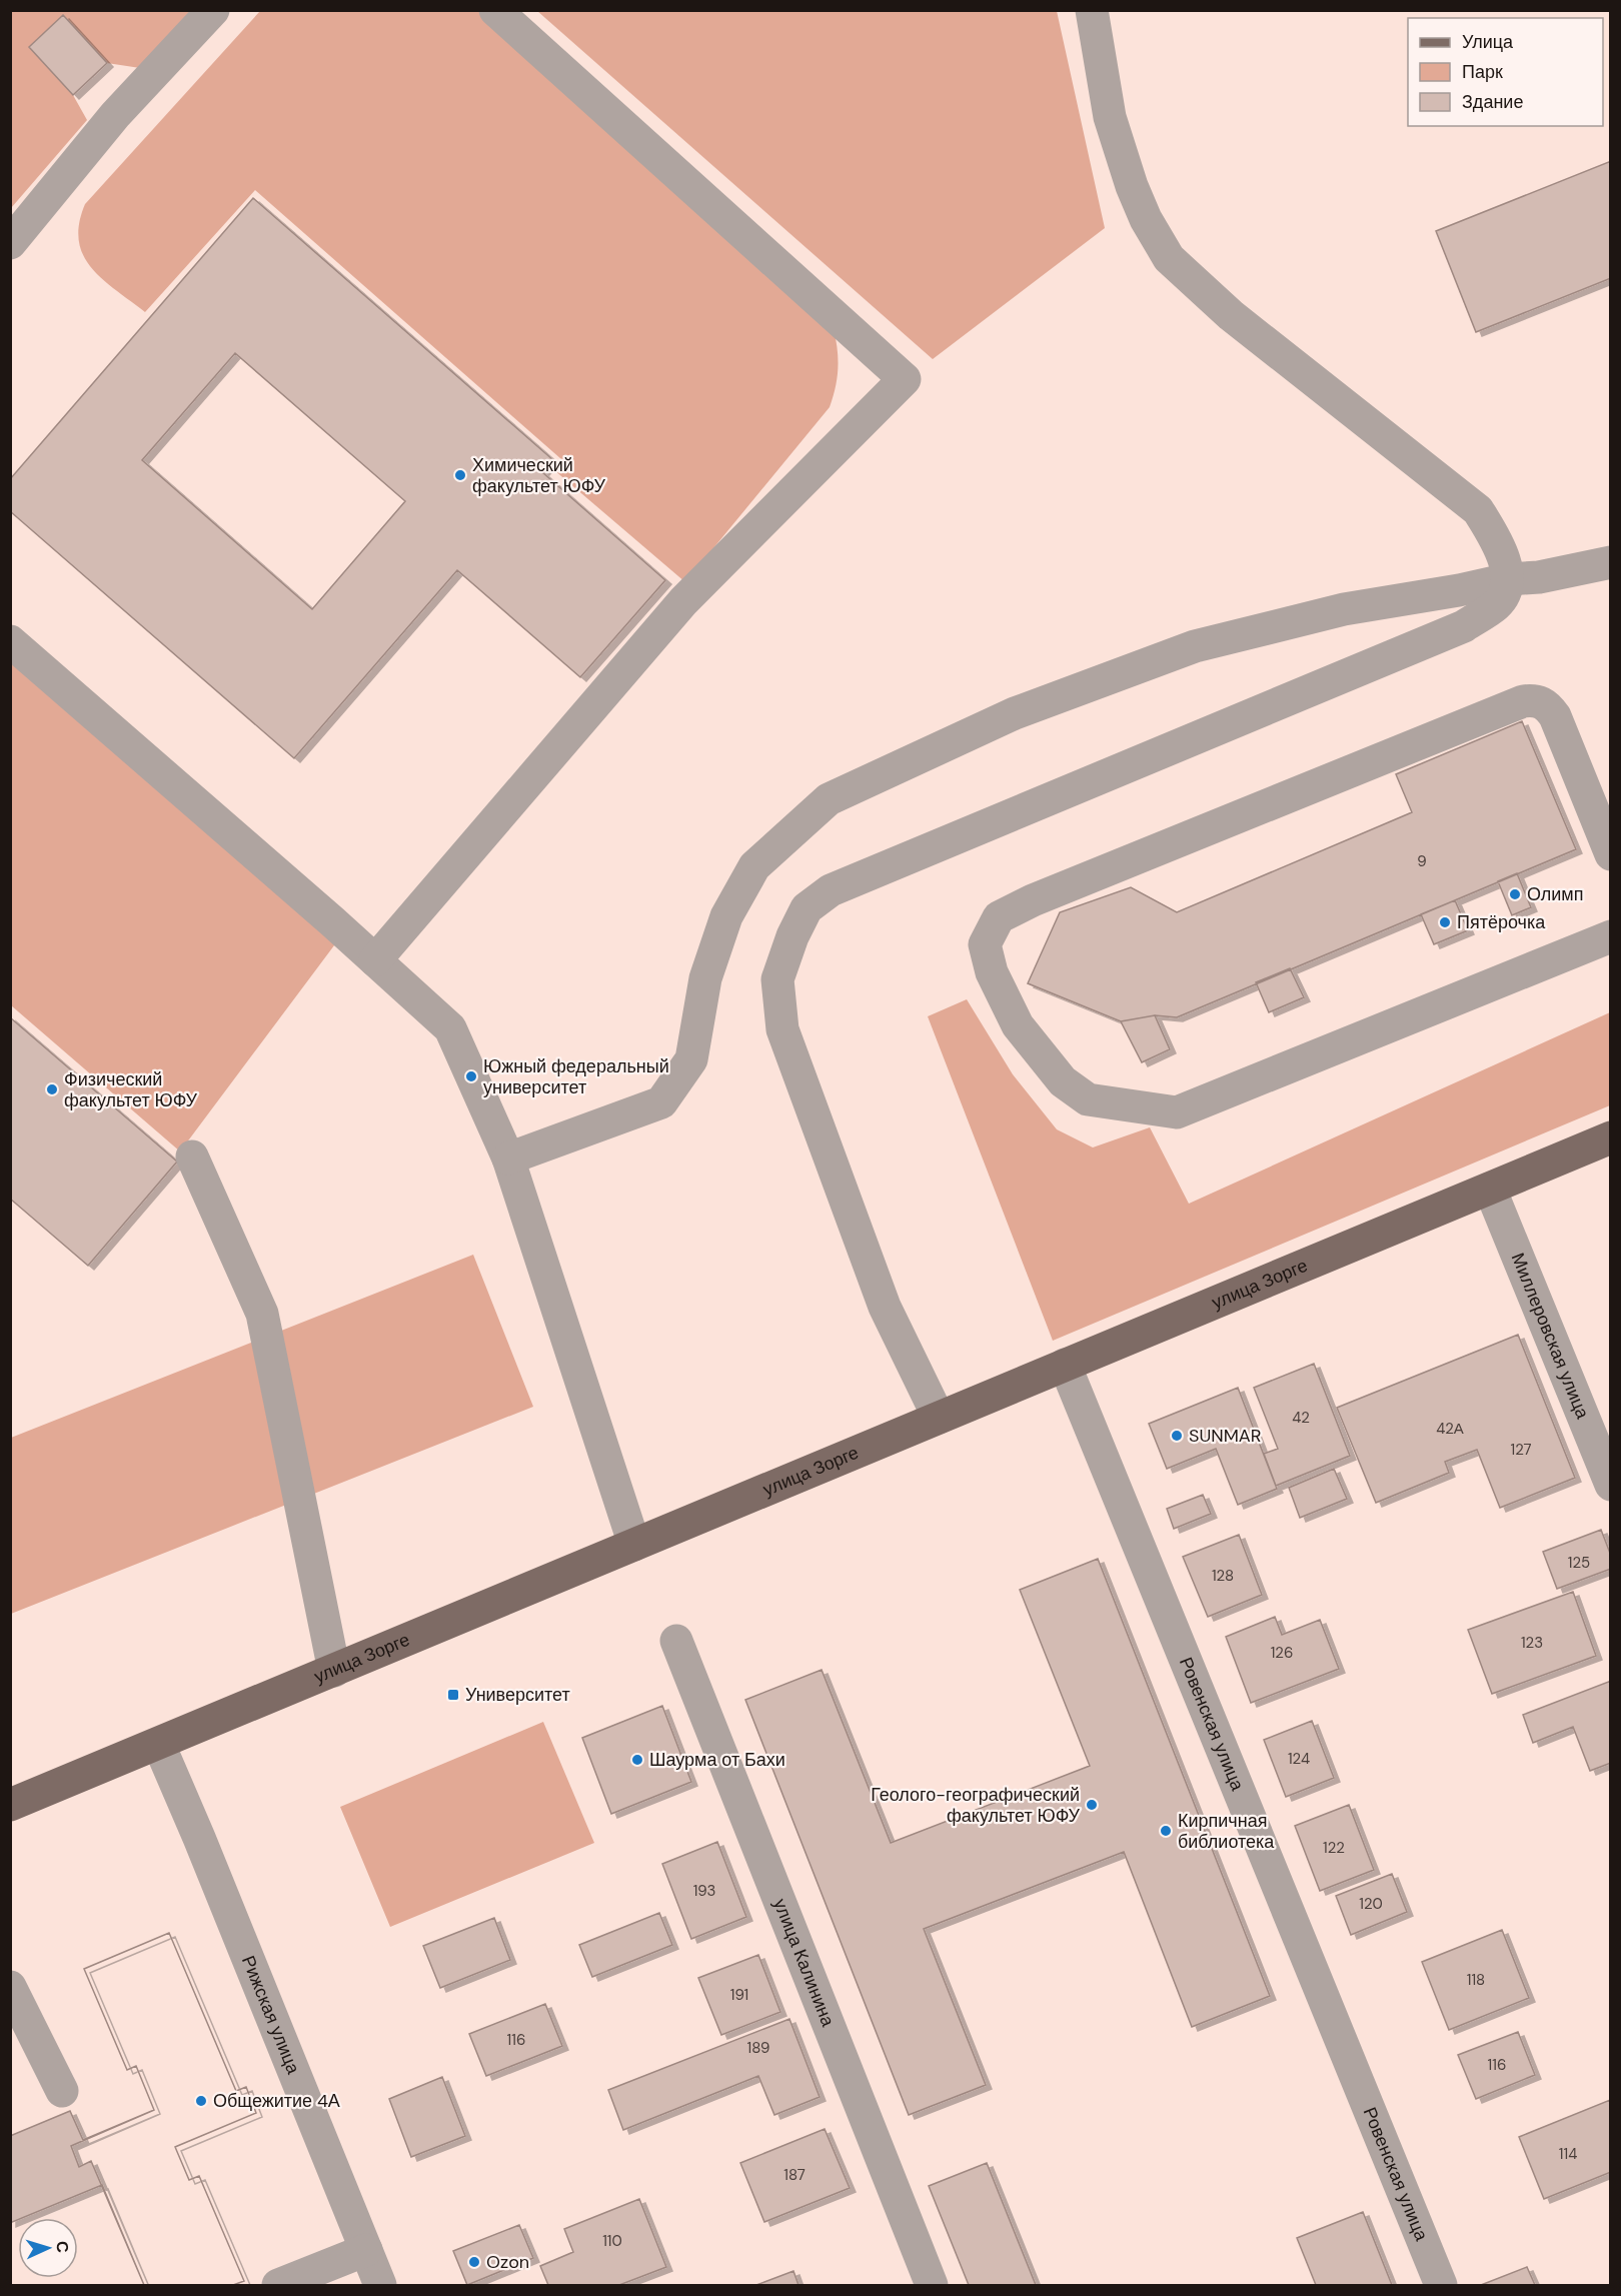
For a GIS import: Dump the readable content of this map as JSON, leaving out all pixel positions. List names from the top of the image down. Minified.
{"streets":{"main road":["улица Зорге"],"street":["Миллеровская улица","Ровенская улица","улица Калинина","Рижская улица"]},"crossings":[["улица Зорге","Миллеровская улица"],["улица Зорге","Ровенская улица"],["улица Зорге","Рижская улица"]],"places":{"other":["Химический факультет ЮФУ","Олимп","Пятёрочка","Южный федеральный университет","Физический факультет ЮФУ","SUNMAR","Шаурма от Бахи","Геолого-географический факультет ЮФУ","Кирпичная библиотека","Общежитие 4А","Ozon"],"transit":["Университет"]},"house_numbers":["9","42","42А","127","125","128","123","126","124","122","193","120","118","191","116","189","116","114","187","110"],"legend":["Улица","Парк","Здание"],"north":"right"}
